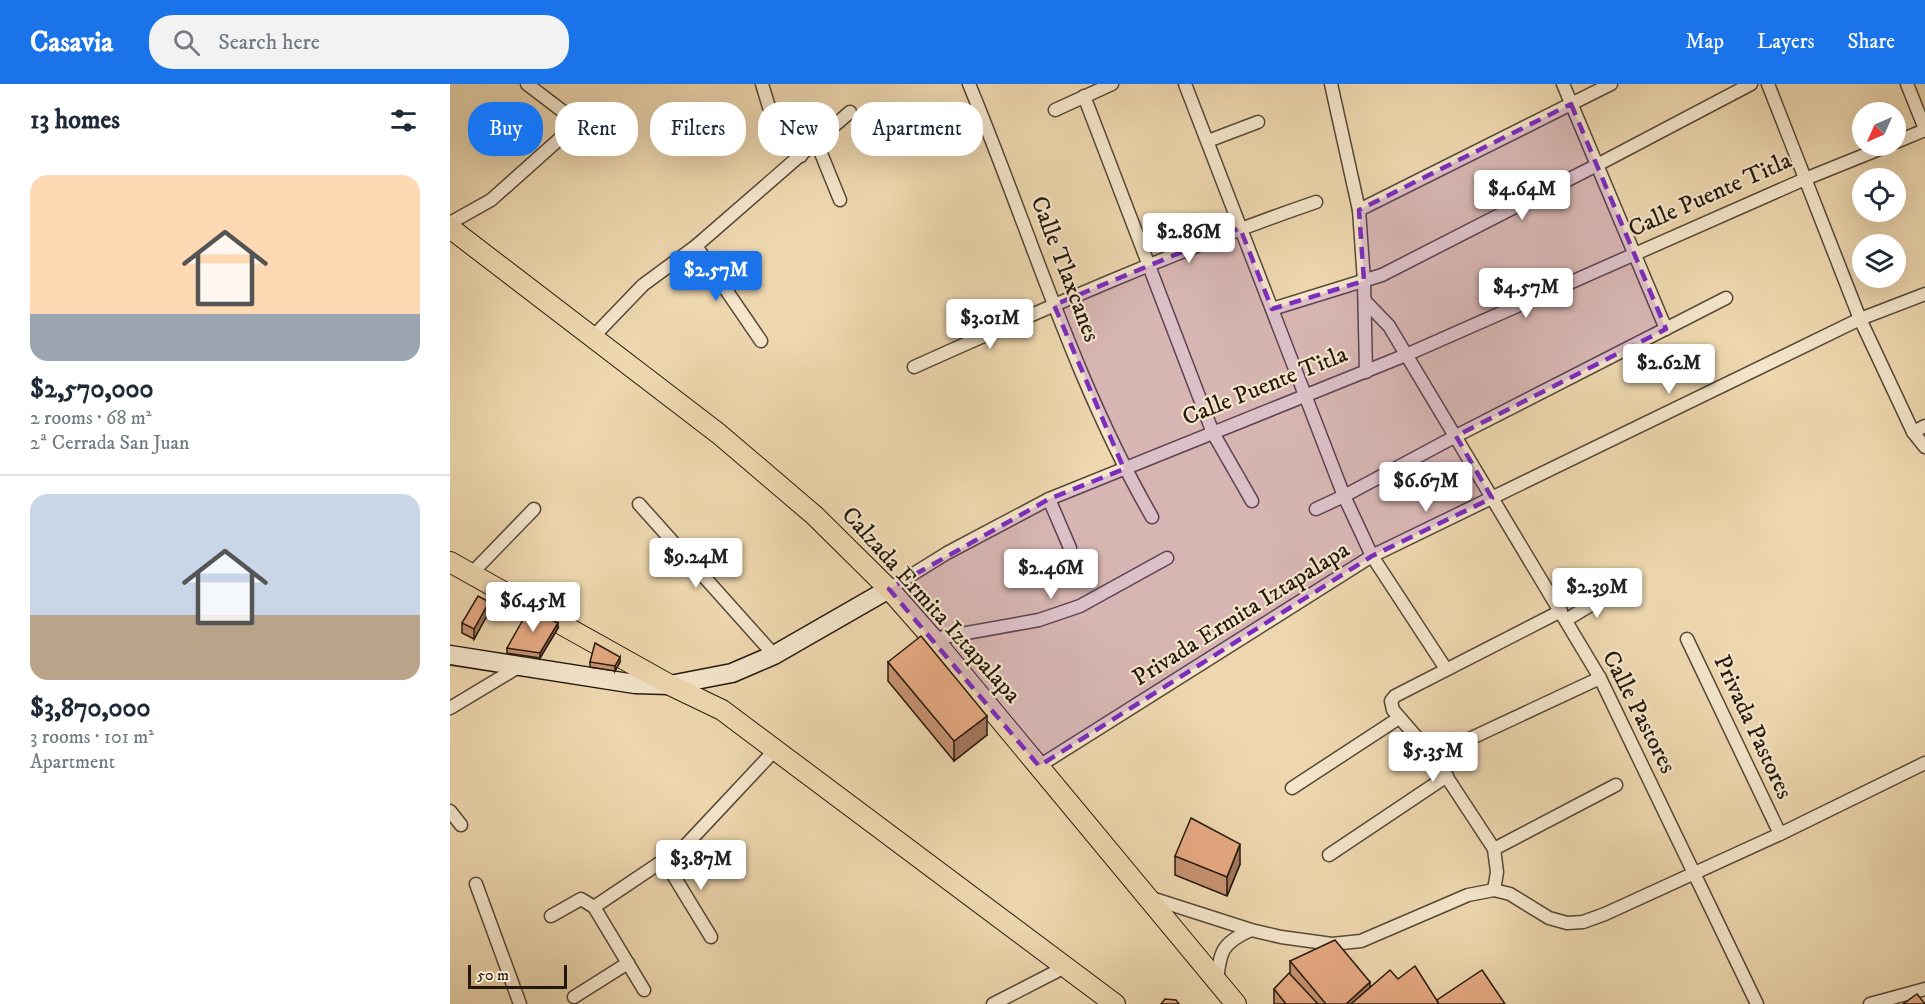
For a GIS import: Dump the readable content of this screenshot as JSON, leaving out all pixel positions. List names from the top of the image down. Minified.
{"streets":{"main road":["Calzada Ermita Iztapalapa"],"street":["Calle Puente Titla","Calle Tlaxcanes","Privada Ermita Iztapalapa","Calle Pastores","Privada Pastores"]},"crossings":[["Calle Puente Titla","Calle Tlaxcanes"],["Calle Puente Titla","Calzada Ermita Iztapalapa"],["Calle Puente Titla","Calle Pastores"],["Calzada Ermita Iztapalapa","Privada Ermita Iztapalapa"],["Privada Ermita Iztapalapa","Calle Pastores"]],"scale_bar":"50 m","north":"bottom left","page":{"header":"Casavia","search":"Search here","nav":["Map","Layers","Share"],"heading":"13 homes","chip":["Buy","Rent","Filters","New","Apartment"],"list":[{"name":"$2,570,000","note":"2 rooms · 68 m² · 2ª Cerrada San Juan"},{"name":"$3,870,000","note":"3 rooms · 101 m² · Apartment"}],"price":["$4.64M","$2.86M","$2.57M","$4.57M","$3.01M","$2.62M","$6.67M","$9.24M","$2.46M","$2.39M","$6.45M","$5.35M","$3.87M"],"scale":"50 m"}}
